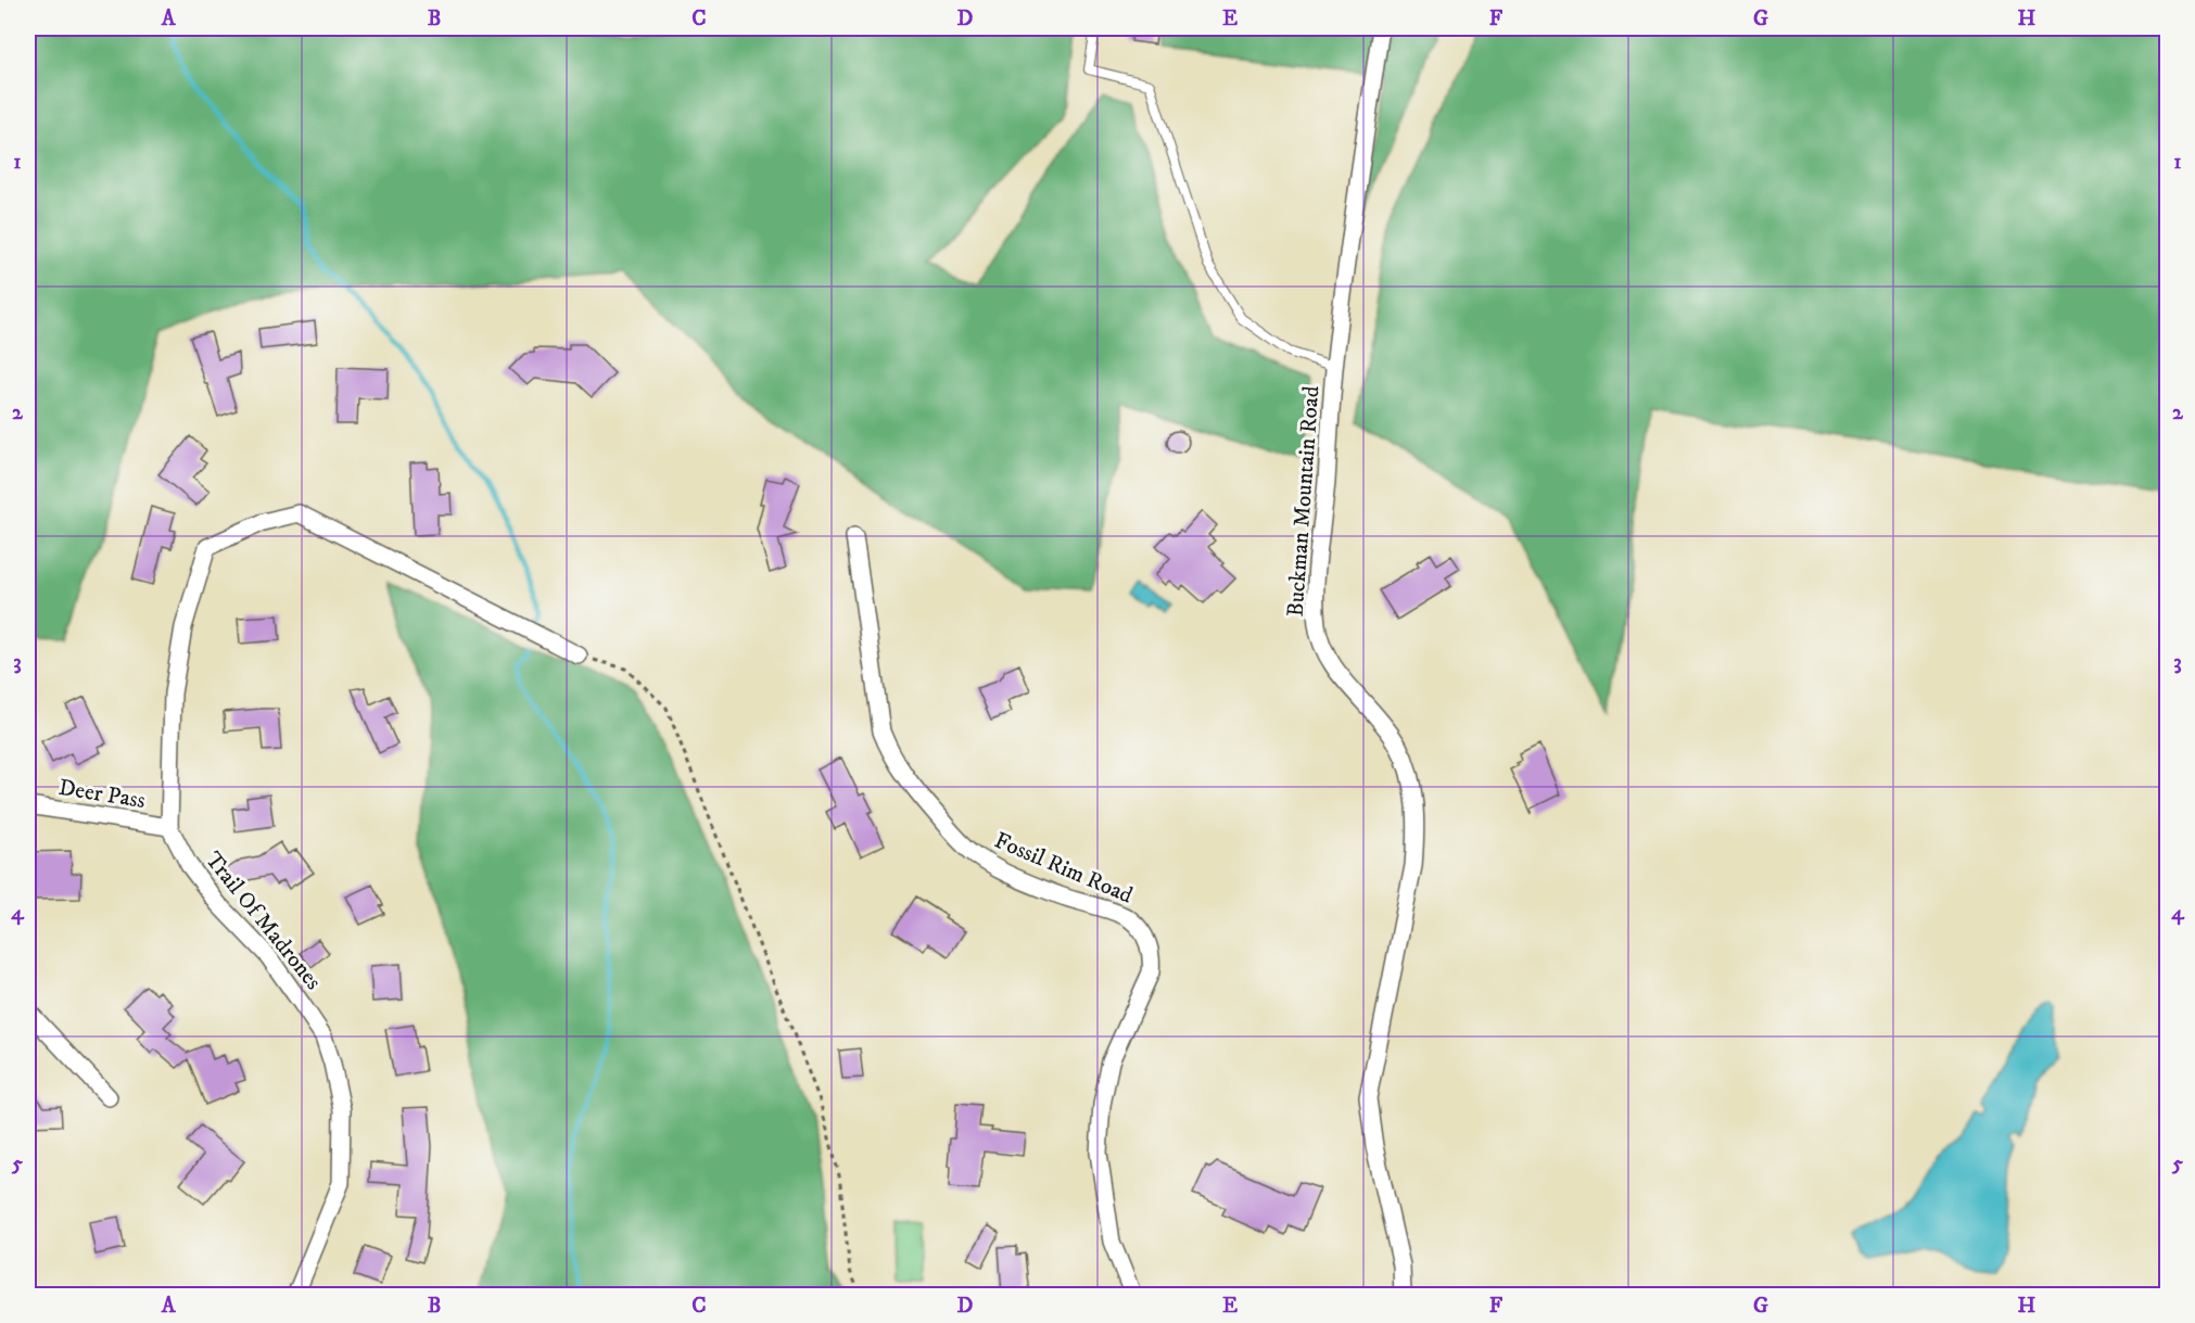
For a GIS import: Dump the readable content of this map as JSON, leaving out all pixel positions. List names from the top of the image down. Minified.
{"streets":{"street":["Buckman Mountain Road","Deer Pass","Fossil Rim Road","Trail Of Madrones"]},"crossings":[["Deer Pass","Trail Of Madrones"]],"grid":{"columns":["A","B","C","D","E","F","G","H"],"rows":["1","2","3","4","5"]}}
